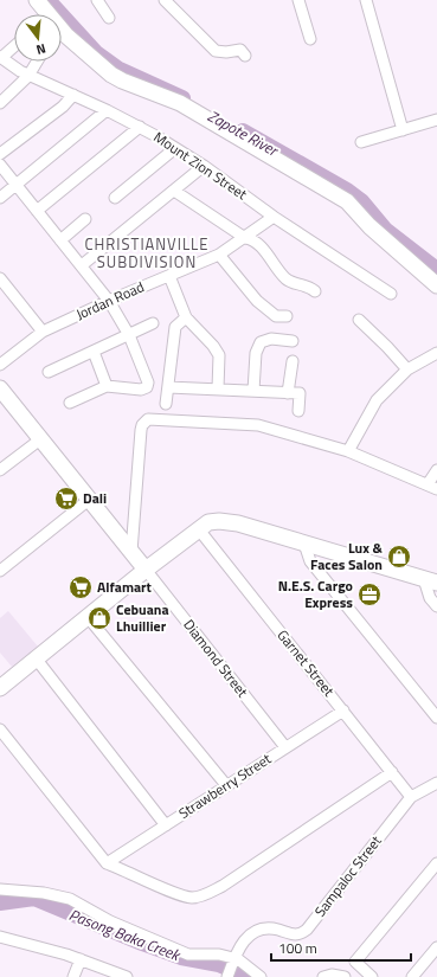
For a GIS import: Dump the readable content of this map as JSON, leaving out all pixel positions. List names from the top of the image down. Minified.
{"streets":{"street":["Mount Zion Street","Jordan Road","Diamond Street","Garnet Street","Strawberry Street","Sampaloc Street"]},"crossings":[["Mount Zion Street","Jordan Road"],["Diamond Street","Strawberry Street"],["Garnet Street","Strawberry Street"],["Garnet Street","Sampaloc Street"]],"districts":["CHRISTIANVILLE SUBDIVISION"],"water":["Zapote River","Pasong Baka Creek"],"places":{"supermarket":["Dali","Alfamart"],"shop":["Lux & Faces Salon","Cebuana Lhuillier"],"office":["N.E.S. Cargo Express"]},"scale_bar":"100 m","north":"bottom"}
